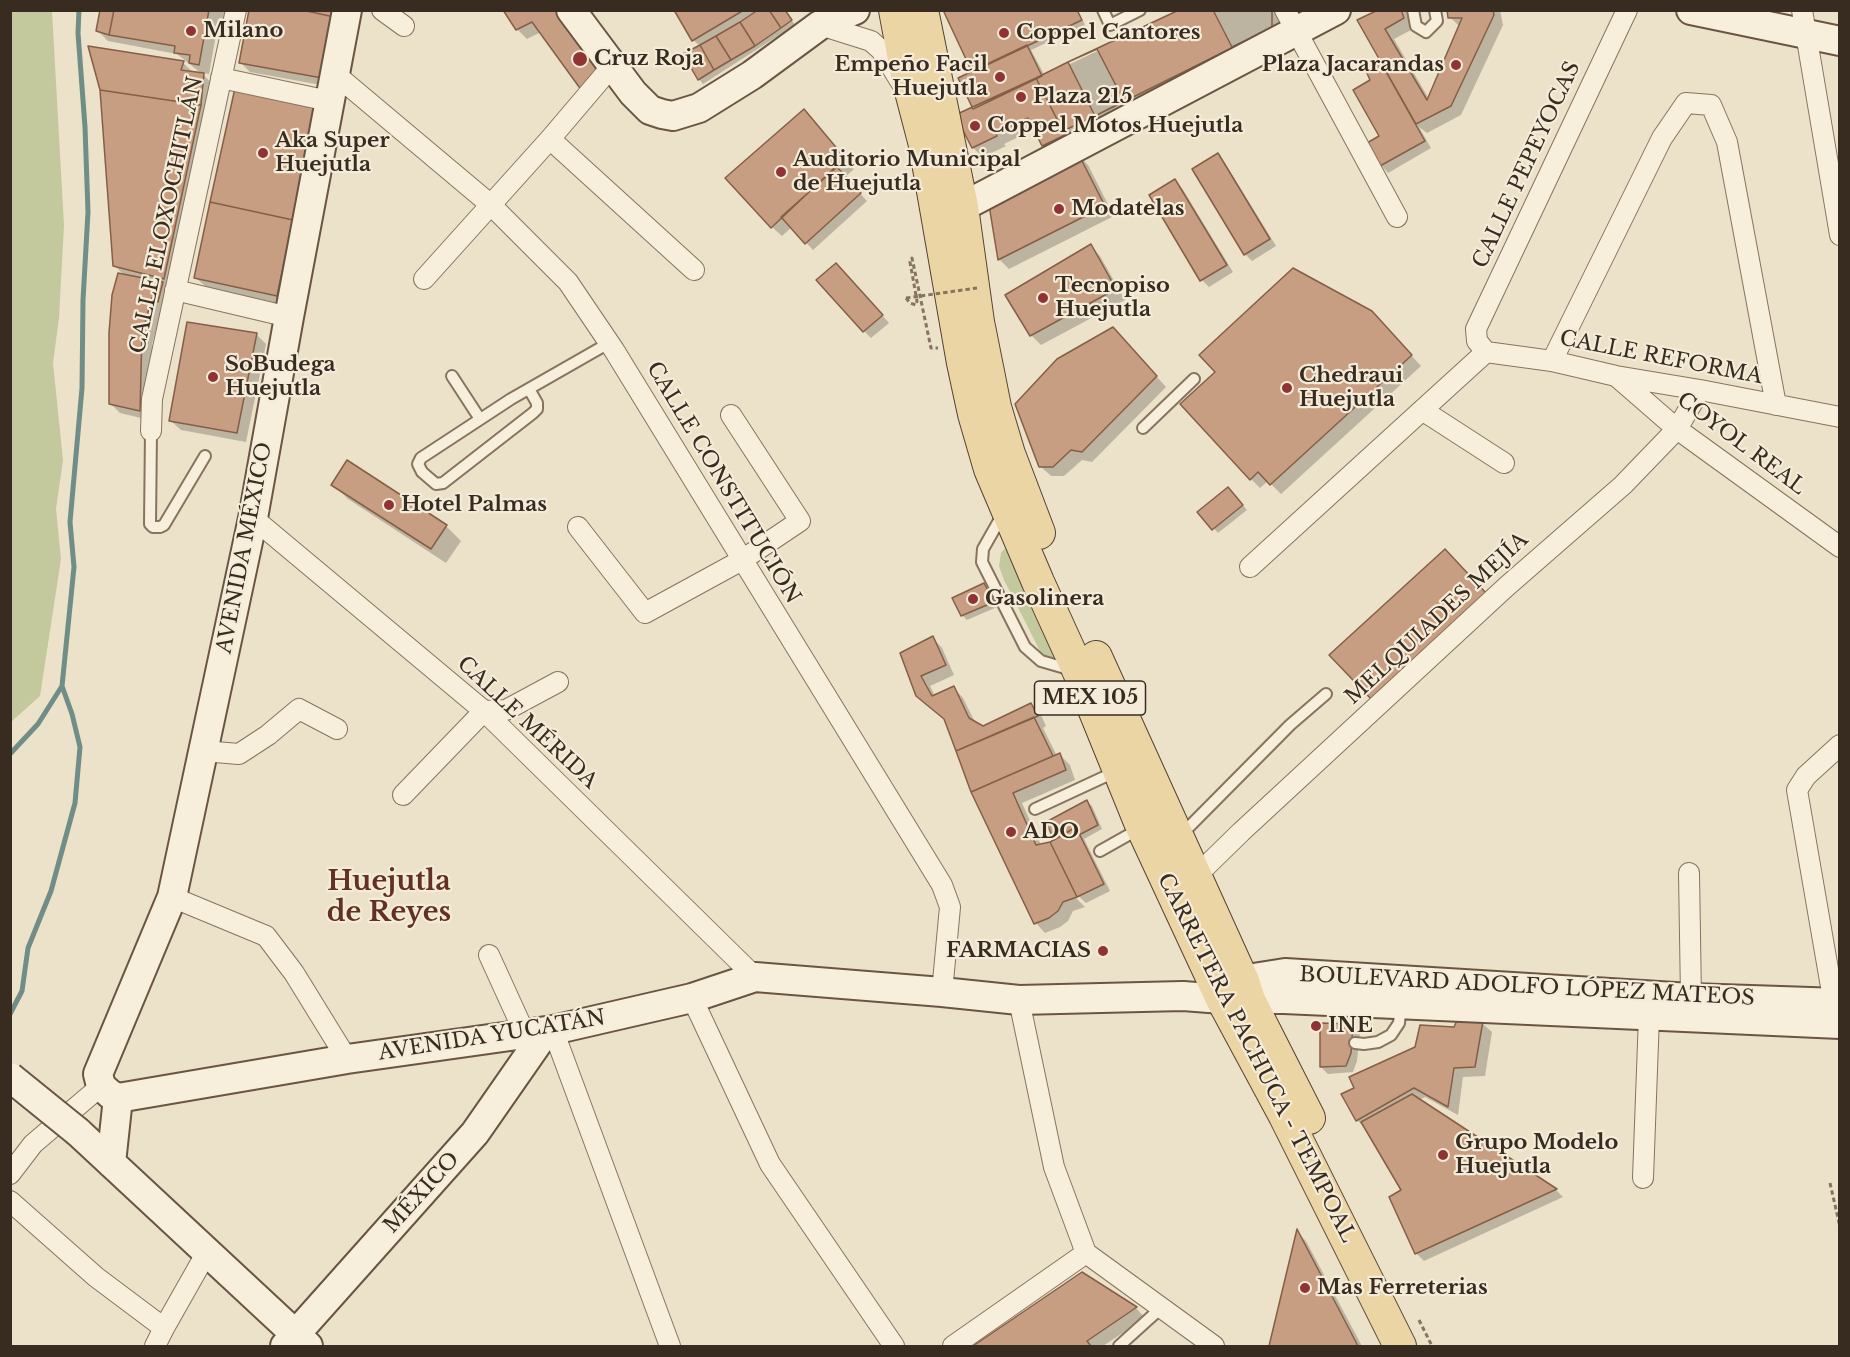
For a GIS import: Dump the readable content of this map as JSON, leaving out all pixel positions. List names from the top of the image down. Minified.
{"streets":{"main road":["MEX 105","CARRETERA PACHUCA - TEMPOAL"],"street":["CALLE PEPEYOCAS","CALLE ELOXOCHITLÁN","CALLE REFORMA","COYOL REAL","CALLE CONSTITUCIÓN","AVENIDA MÉXICO","MELQUIADES MEJÍA","CALLE MÉRIDA","BOULEVARD ADOLFO LÓPEZ MATEOS","AVENIDA YUCATÁN","MÉXICO"]},"crossings":[["CALLE PEPEYOCAS","CALLE REFORMA"],["CALLE REFORMA","COYOL REAL"],["CALLE REFORMA","MELQUIADES MEJÍA"],["COYOL REAL","MELQUIADES MEJÍA"],["CALLE CONSTITUCIÓN","AVENIDA MÉXICO"],["CALLE CONSTITUCIÓN","AVENIDA YUCATÁN"],["AVENIDA MÉXICO","CALLE MÉRIDA"],["AVENIDA MÉXICO","AVENIDA YUCATÁN"],["MELQUIADES MEJÍA","CARRETERA PACHUCA - TEMPOAL"],["CALLE MÉRIDA","AVENIDA YUCATÁN"],["BOULEVARD ADOLFO LÓPEZ MATEOS","AVENIDA YUCATÁN"],["BOULEVARD ADOLFO LÓPEZ MATEOS","CARRETERA PACHUCA - TEMPOAL"],["AVENIDA YUCATÁN","CARRETERA PACHUCA - TEMPOAL"],["AVENIDA YUCATÁN","MÉXICO"]],"districts":["Huejutla de Reyes"],"places":["Milano","Coppel Cantores","Cruz Roja","Plaza Jacarandas","Empeño Facil Huejutla","Plaza 215","Coppel Motos Huejutla","Aka Super Huejutla","Auditorio Municipal de Huejutla","Modatelas","Tecnopiso Huejutla","SoBudega Huejutla","Chedraui Huejutla","Hotel Palmas","Gasolinera","ADO","FARMACIAS","INE","Grupo Modelo Huejutla","Mas Ferreterias"]}
